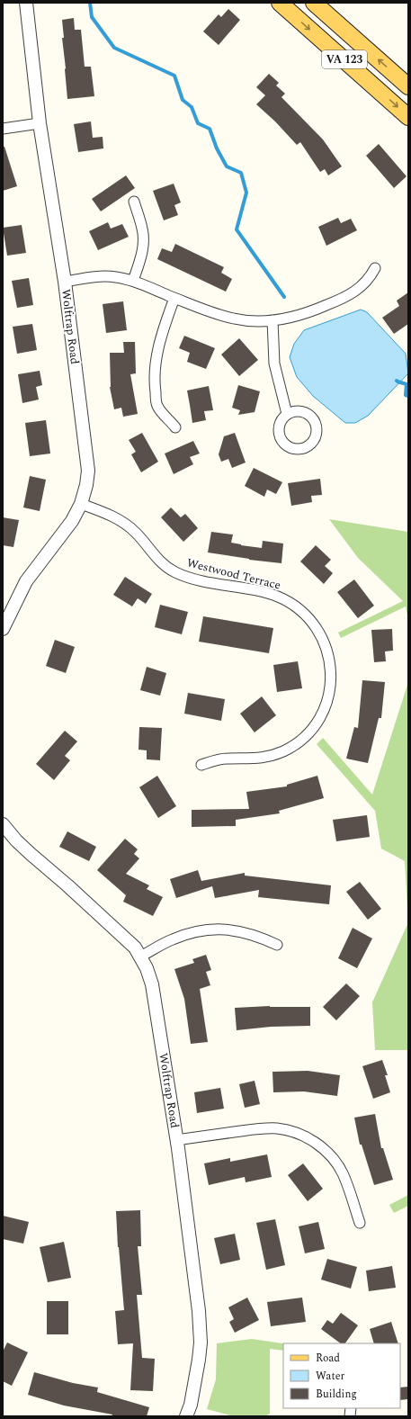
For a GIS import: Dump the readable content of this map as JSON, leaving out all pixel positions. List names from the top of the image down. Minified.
{"streets":{"main road":["VA 123"],"street":["Wolftrap Road","Westwood Terrace"]},"crossings":[["Wolftrap Road","Westwood Terrace"]],"legend":["Road","Water","Building"]}
